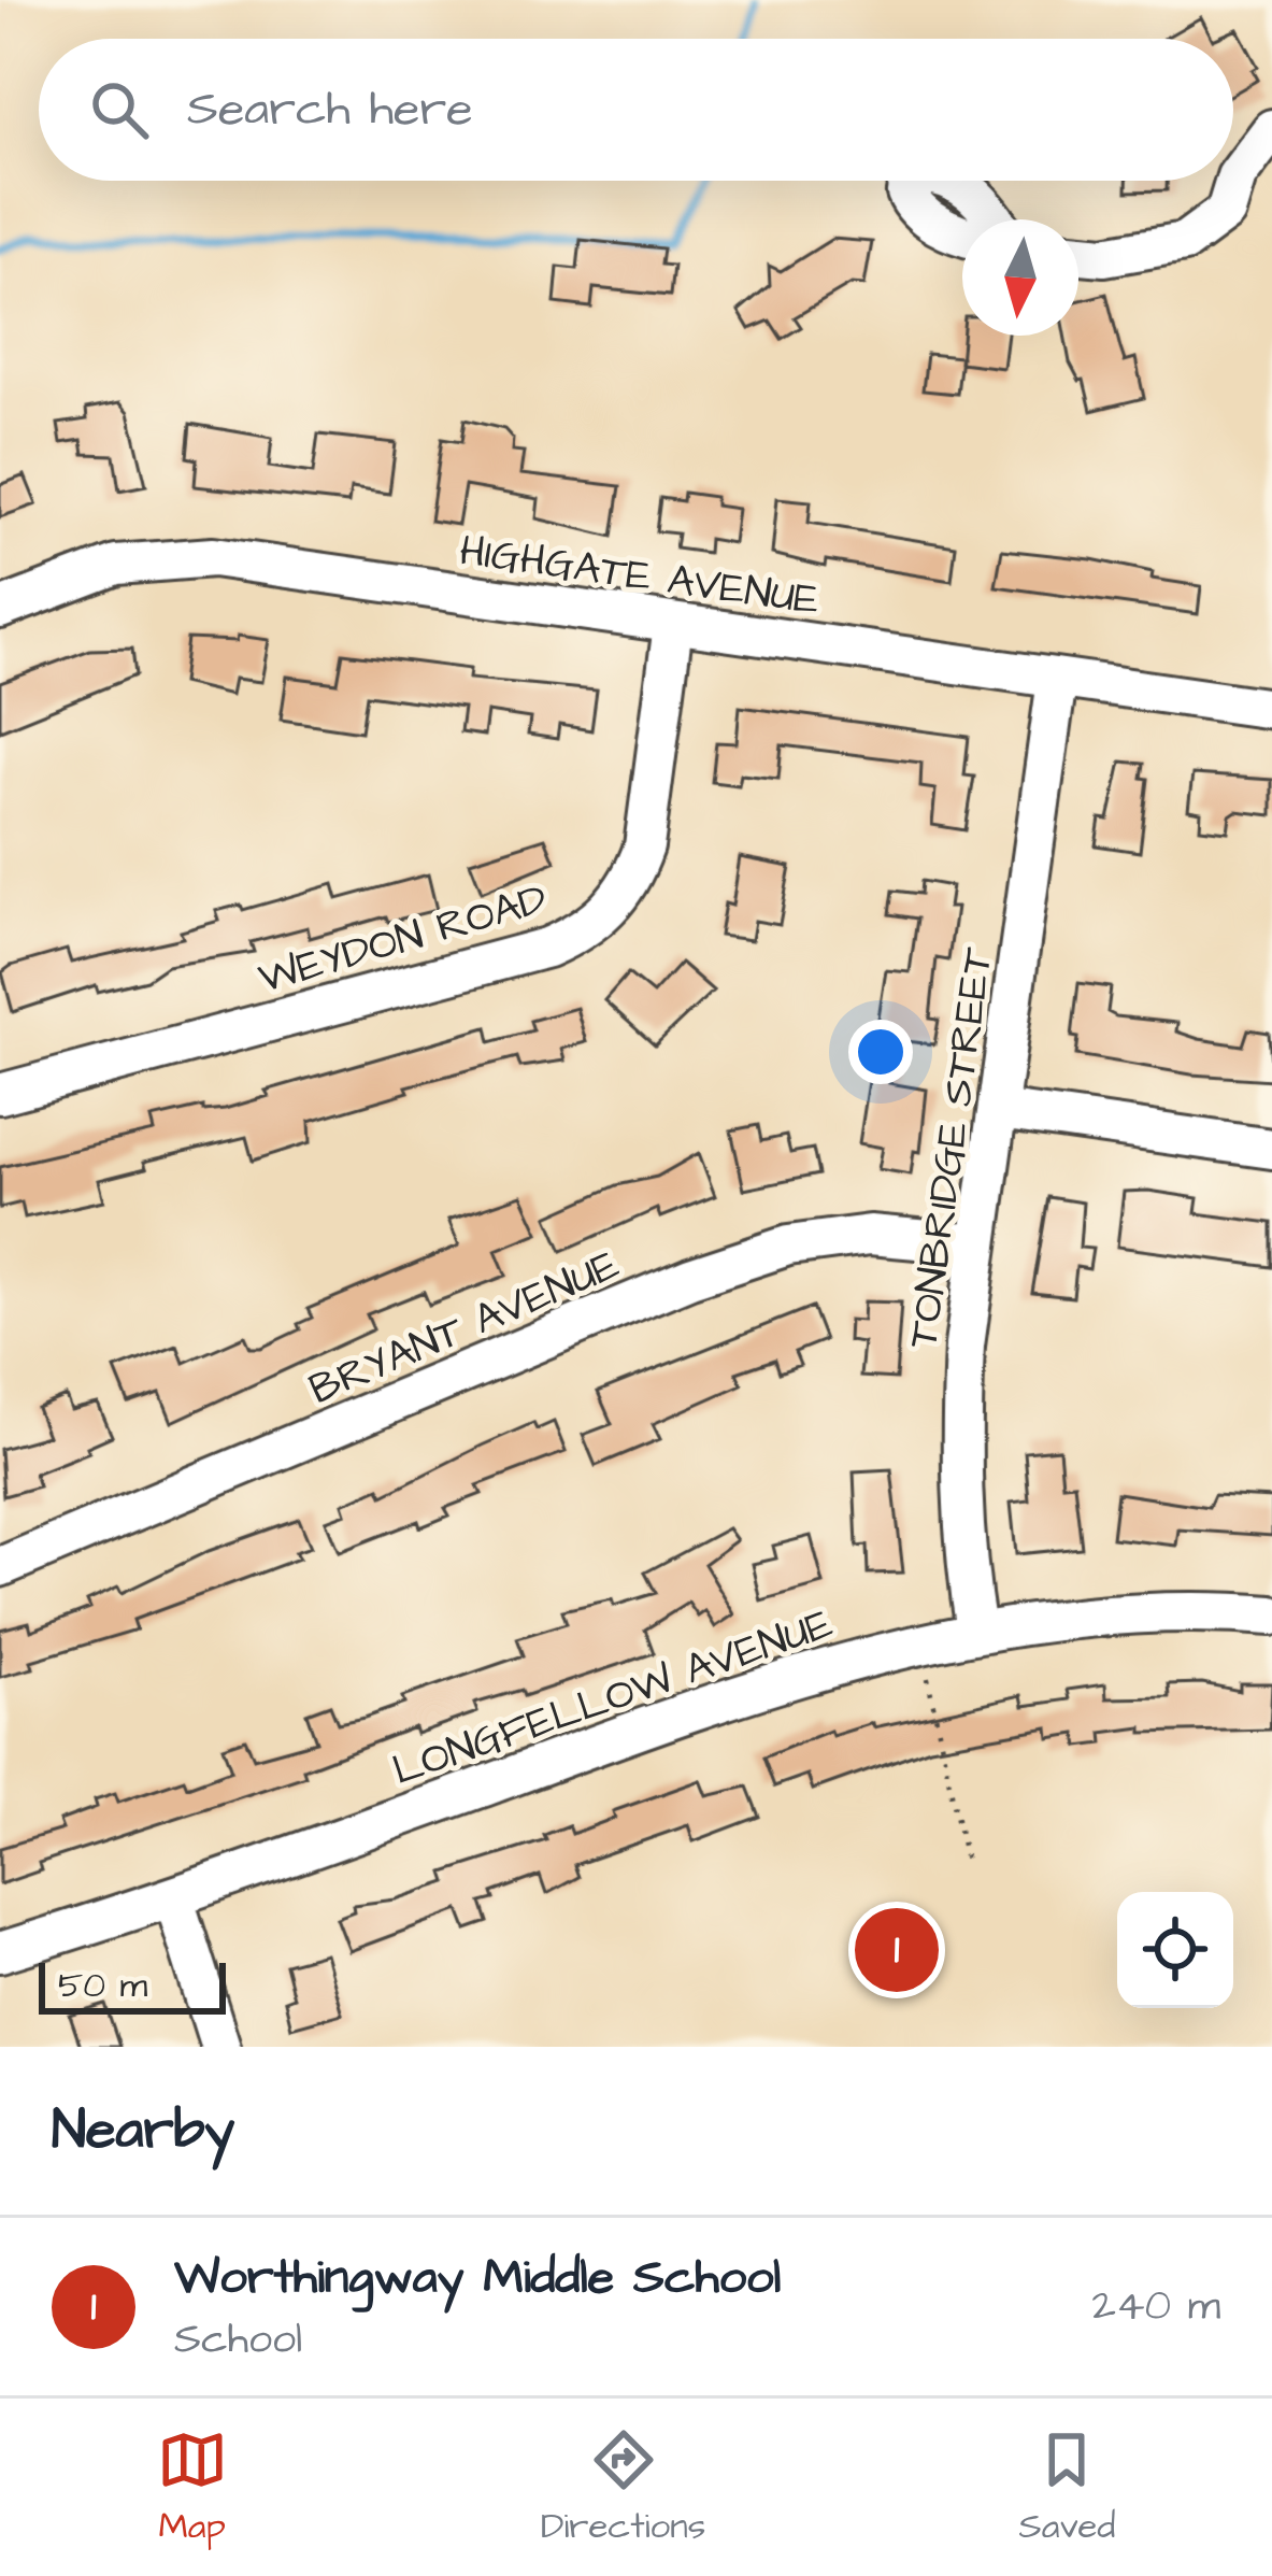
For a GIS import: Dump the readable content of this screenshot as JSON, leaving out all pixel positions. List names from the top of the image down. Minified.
{"streets":{"street":["HIGHGATE AVENUE","WEYDON ROAD","TONBRIDGE STREET","BRYANT AVENUE","LONGFELLOW AVENUE"]},"crossings":[["HIGHGATE AVENUE","WEYDON ROAD"],["HIGHGATE AVENUE","TONBRIDGE STREET"],["TONBRIDGE STREET","BRYANT AVENUE"],["TONBRIDGE STREET","LONGFELLOW AVENUE"]],"scale_bar":"50 m","north":"bottom","page":{"search":"Search here","pins":"1","scale":"50 m","heading":"Nearby","list":[{"mark":"1","name":"Worthingway Middle School","note":"School","value":"240 m"}],"nav":["Map","Directions","Saved"]}}
